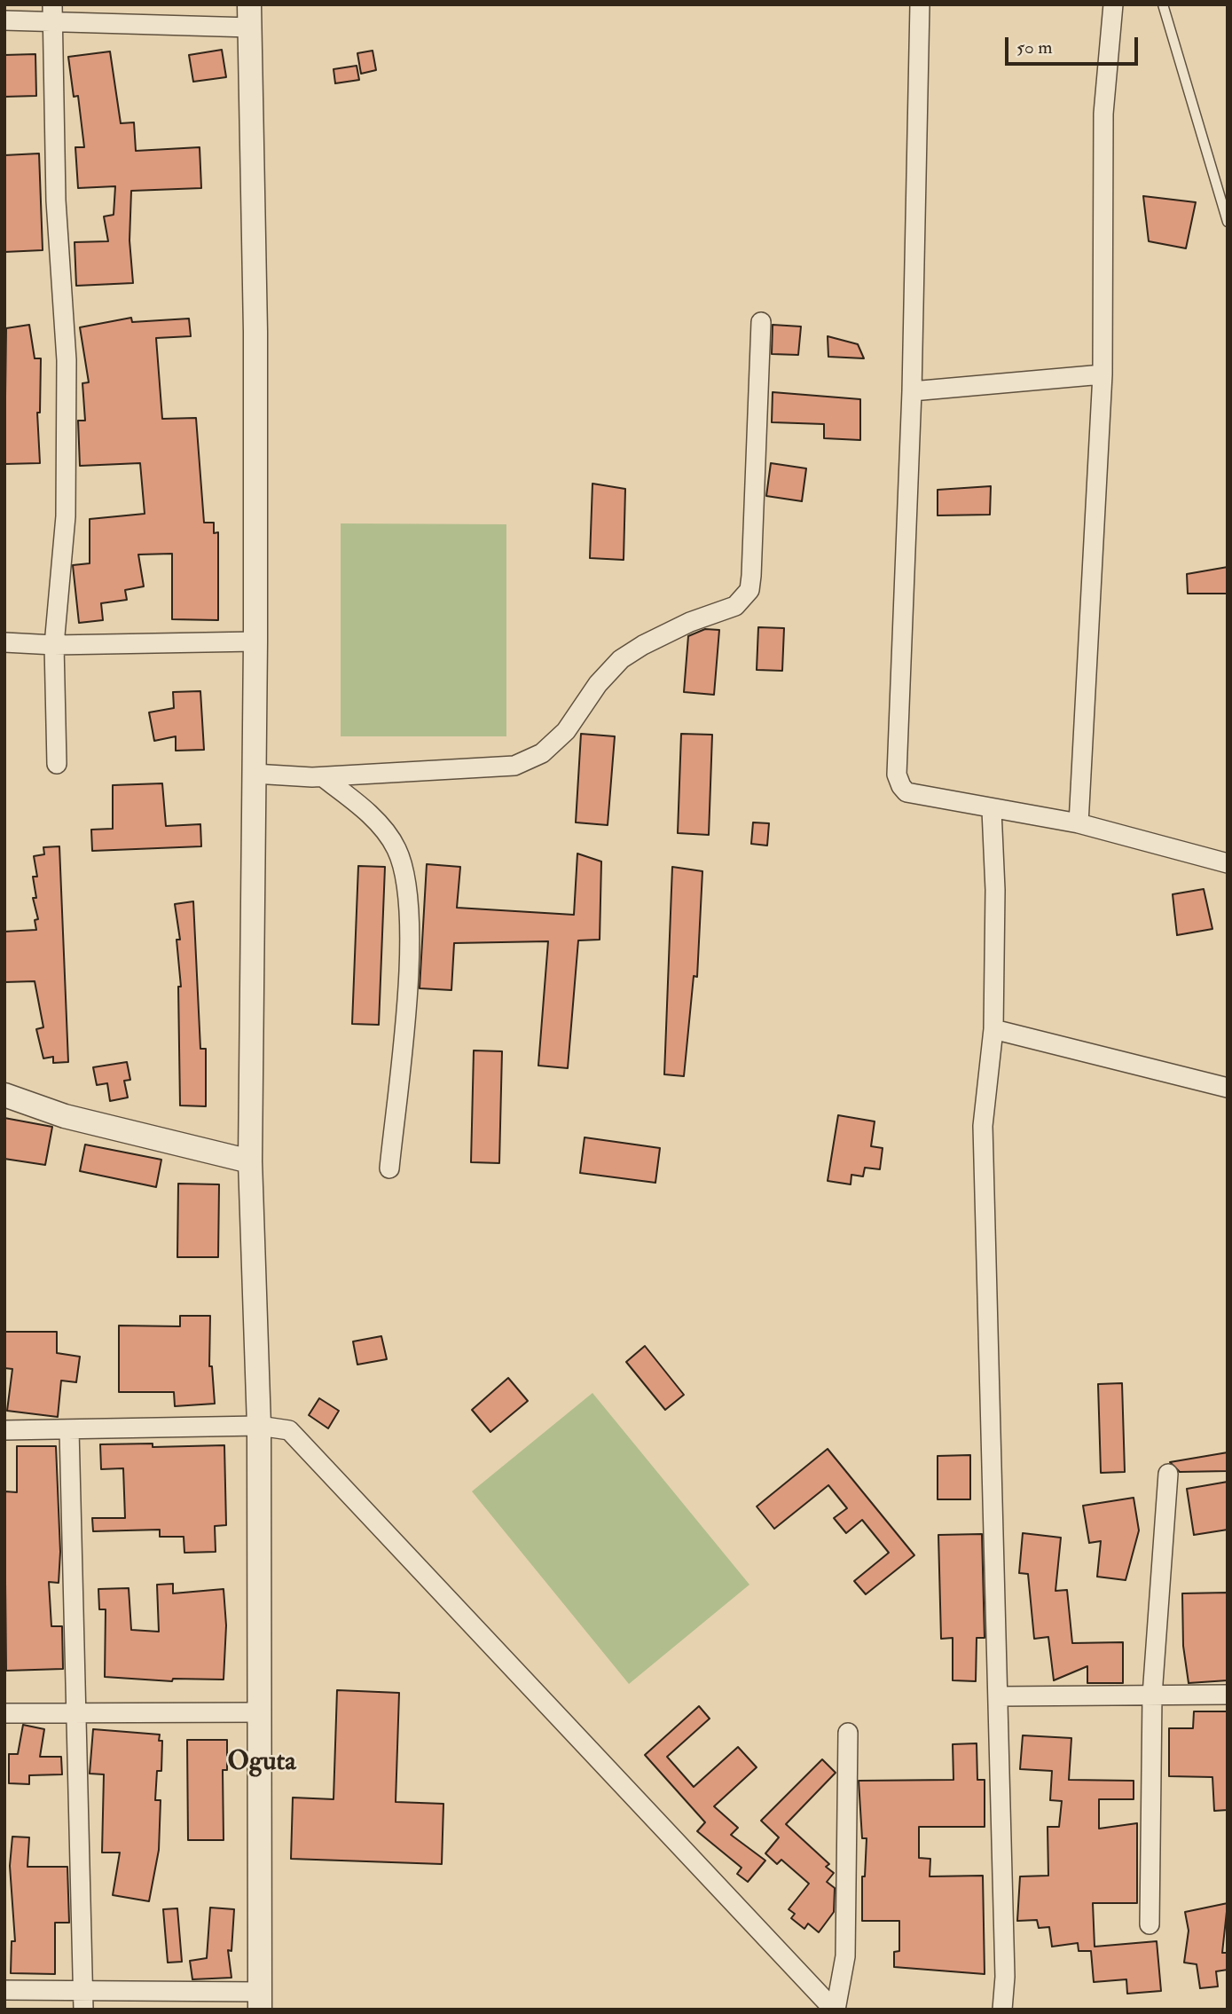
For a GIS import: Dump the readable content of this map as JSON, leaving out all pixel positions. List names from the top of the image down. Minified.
{"districts":["Oguta"],"scale_bar":"50 m"}
